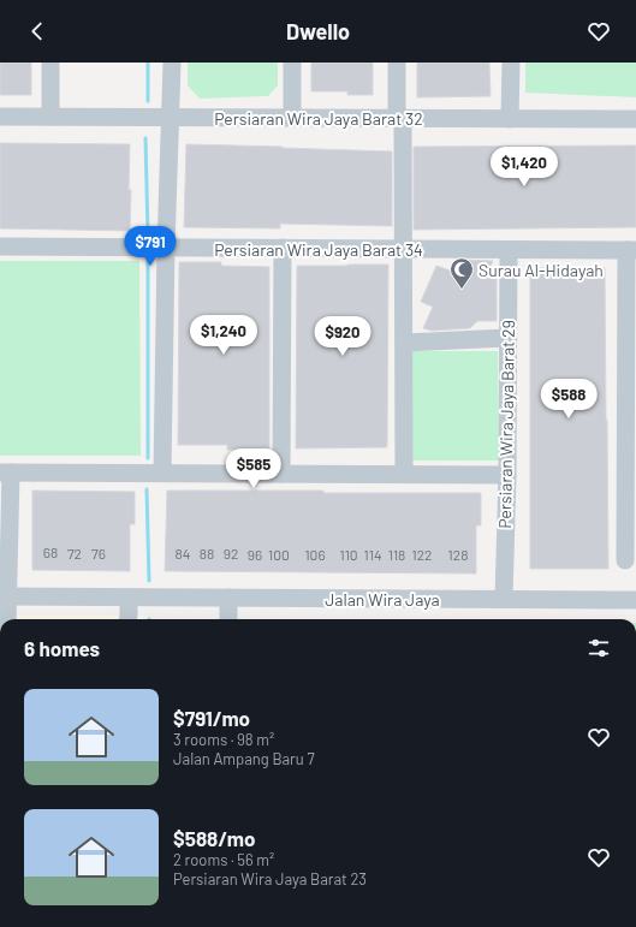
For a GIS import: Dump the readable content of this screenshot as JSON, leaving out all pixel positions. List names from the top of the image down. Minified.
{"streets":{"street":["Persiaran Wira Jaya Barat 32","Persiaran Wira Jaya Barat 34","Persiaran Wira Jaya Barat 29","Jalan Wira Jaya"]},"crossings":[["Persiaran Wira Jaya Barat 34","Persiaran Wira Jaya Barat 29"],["Persiaran Wira Jaya Barat 29","Jalan Wira Jaya"]],"places":{"mosque":["Surau Al-Hidayah"]},"house_numbers":["68","72","76","84","88","92","96","100","106","110","114","118","122","128"],"page":{"header":"Dwello","price":["$1,420","$791","$1,240","$920","$588","$585"],"heading":"6 homes","list":[{"name":"$791/mo","note":"3 rooms · 98 m² · Jalan Ampang Baru 7"},{"name":"$588/mo","note":"2 rooms · 56 m² · Persiaran Wira Jaya Barat 23"}]}}
